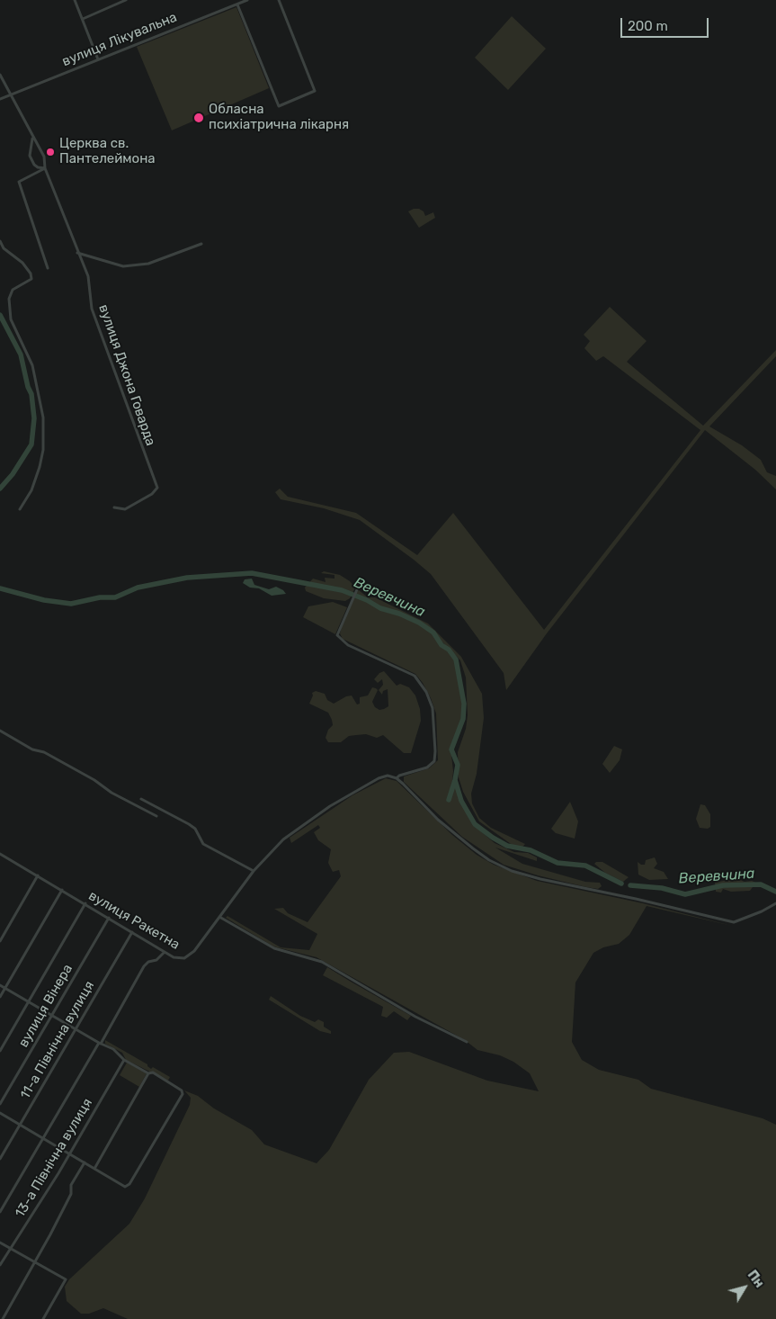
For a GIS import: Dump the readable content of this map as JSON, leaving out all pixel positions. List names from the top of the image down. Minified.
{"streets":{"street":["вулиця Лікувальна","вулиця Джона Говарда","вулиця Ракетна","вулиця Вінера","11-а Північна вулиця","13-а Північна вулиця"]},"crossings":[["вулиця Лікувальна","вулиця Джона Говарда"],["вулиця Ракетна","вулиця Вінера"],["вулиця Ракетна","11-а Північна вулиця"]],"water":["Веревчина"],"places":["Обласна психіатрична лікарня","Церква св. Пантелеймона"],"scale_bar":"200 m","north":"top right"}
